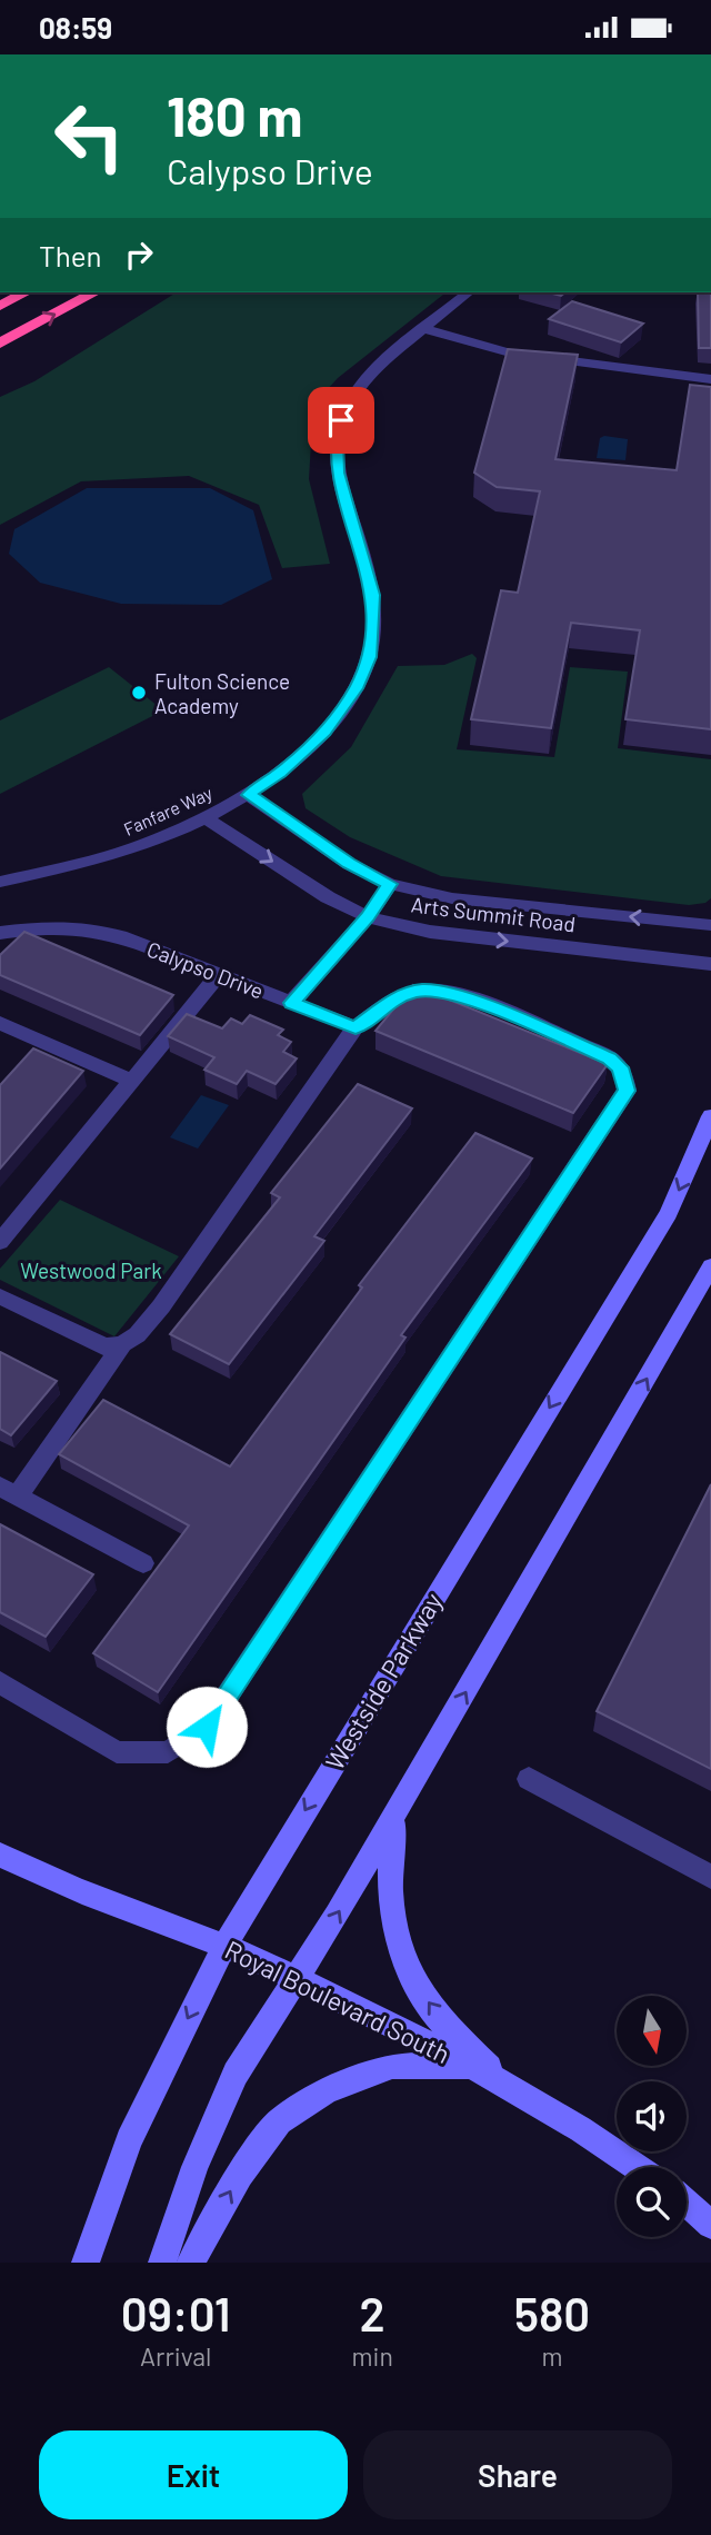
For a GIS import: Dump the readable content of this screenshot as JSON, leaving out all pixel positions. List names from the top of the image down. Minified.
{"streets":{"main road":["Westside Parkway","Royal Boulevard South"],"street":["Fanfare Way","Arts Summit Road","Calypso Drive"]},"crossings":[["Fanfare Way","Arts Summit Road"],["Westside Parkway","Royal Boulevard South"]],"parks":["Westwood Park"],"places":["Fulton Science Academy"],"north":"bottom","page":{"status":"08:59","turn":["180 m","Calypso Drive"],"then":"Then","eta":["09:01","Arrival","2","min","580","m"],"buttons":["Exit","Share"]}}
